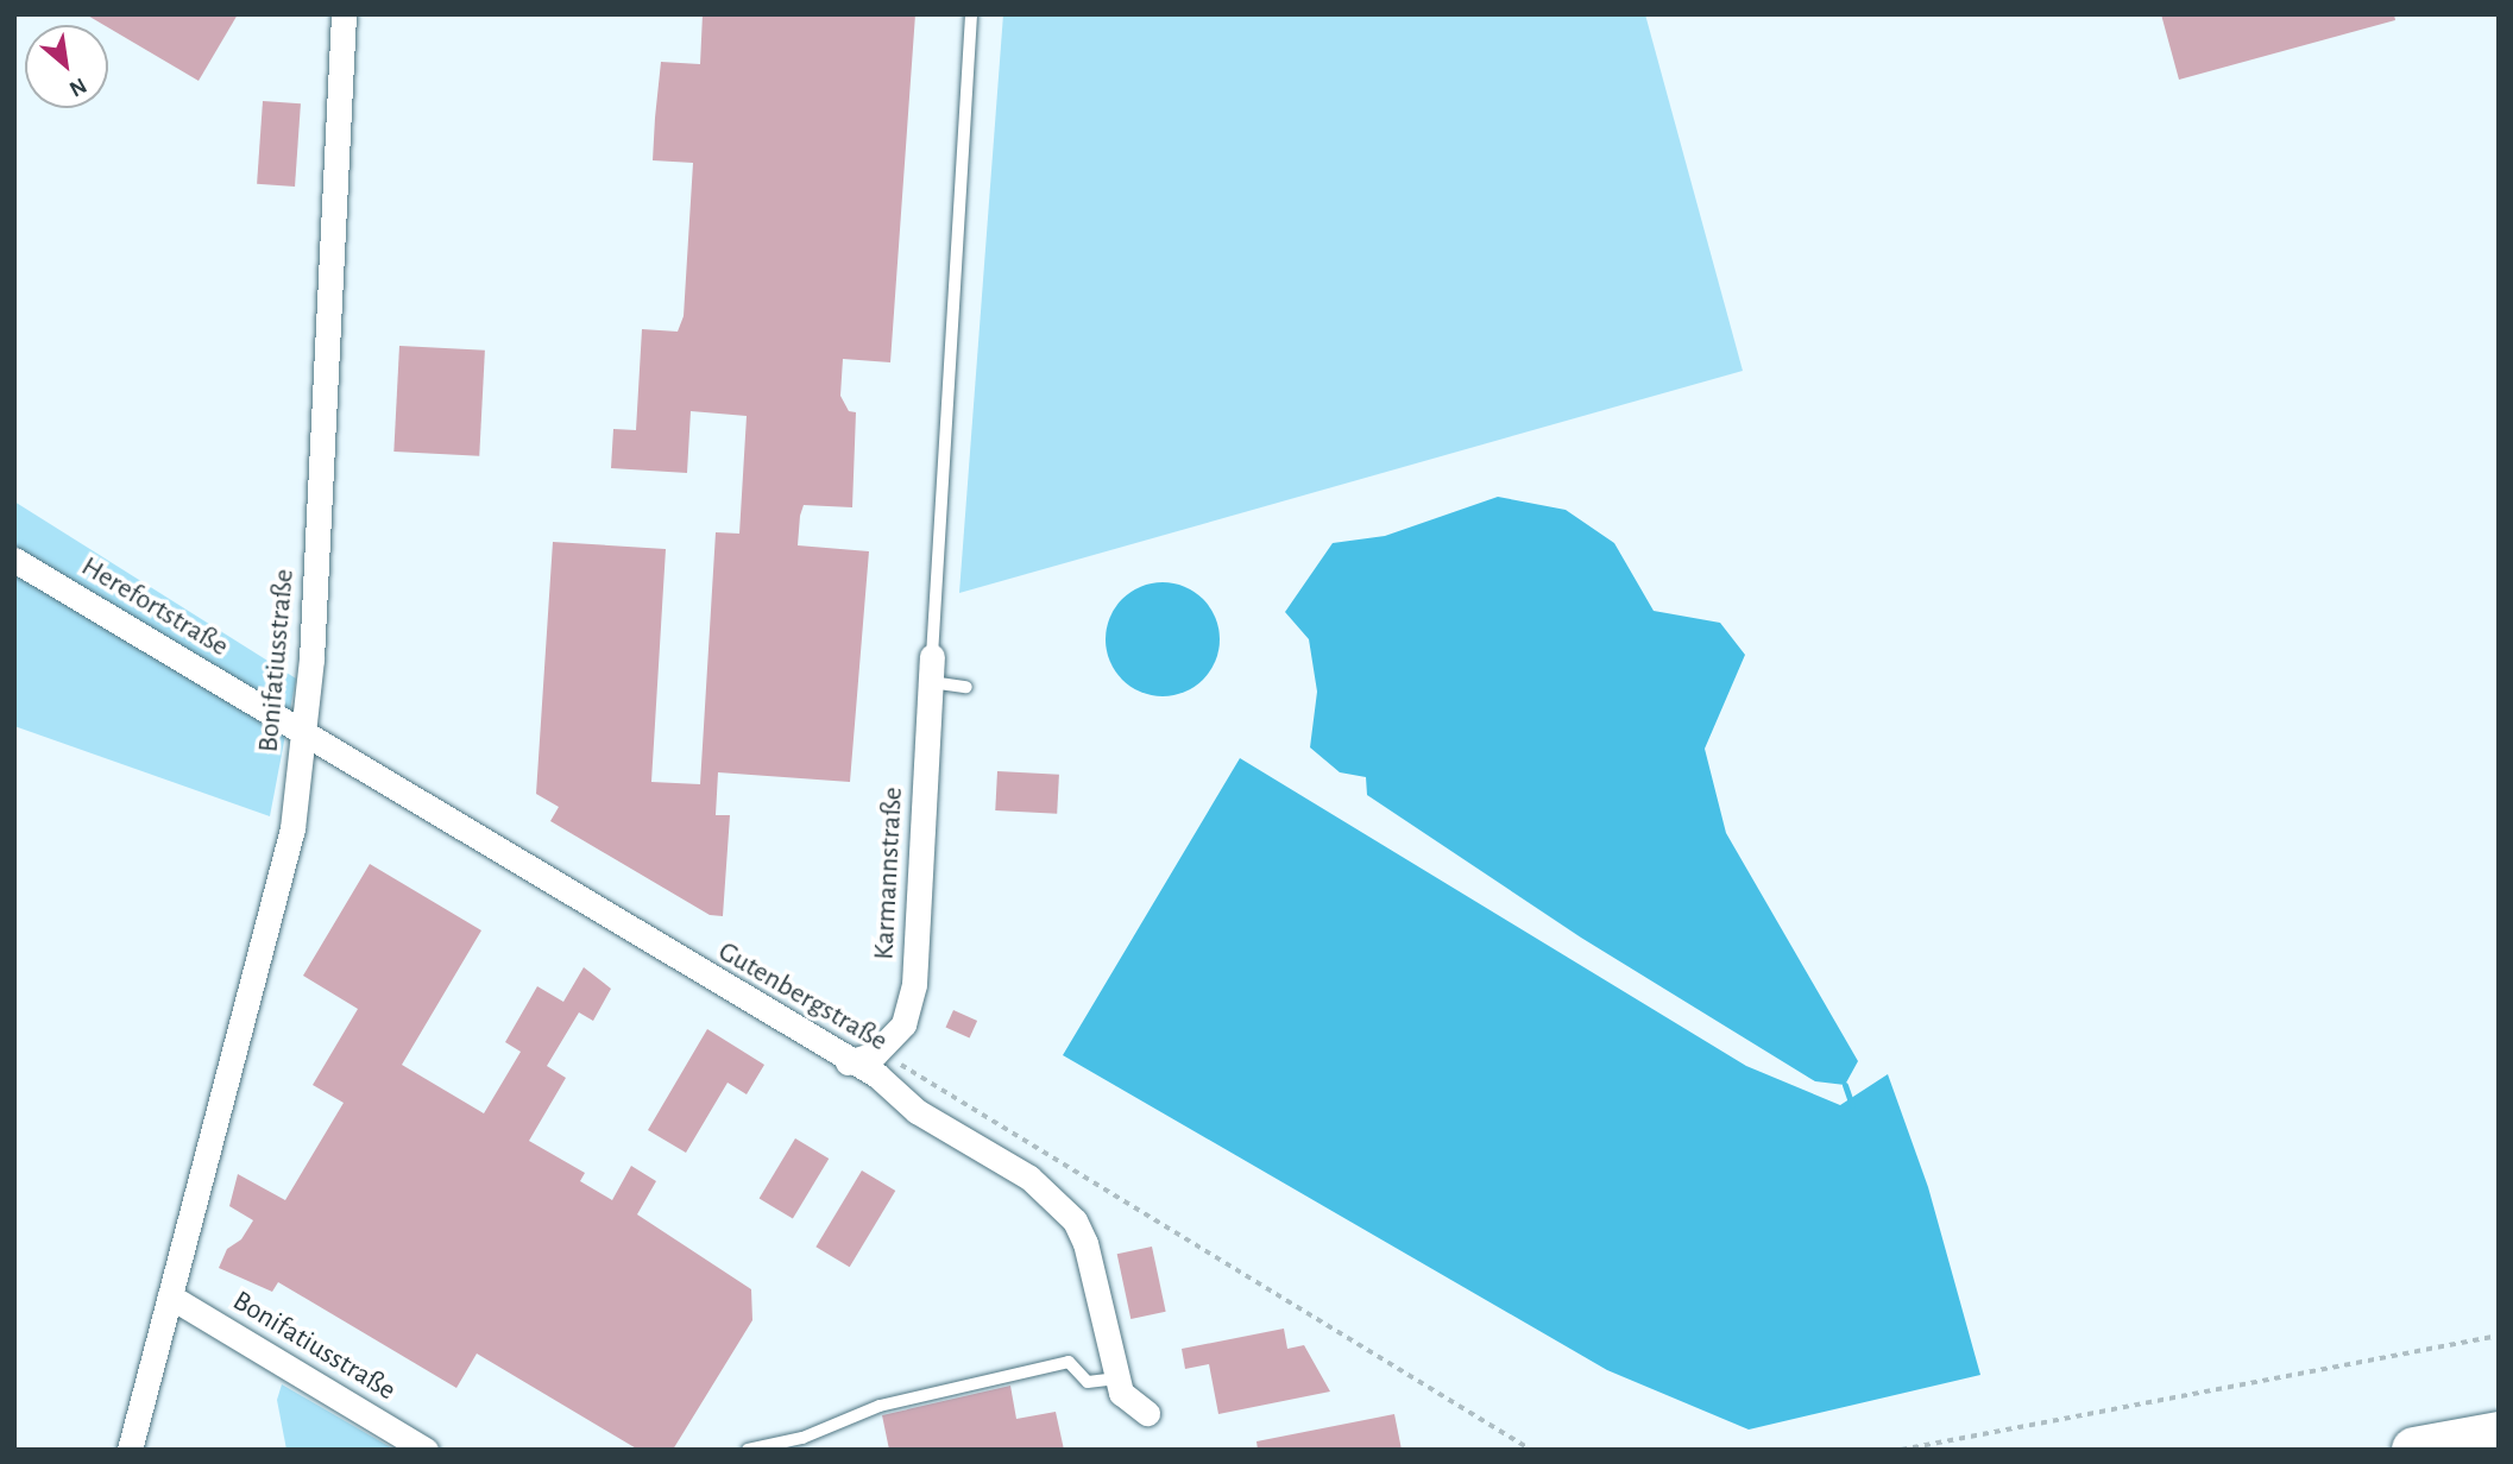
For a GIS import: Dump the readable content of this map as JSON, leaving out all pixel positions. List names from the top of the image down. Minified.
{"streets":{"street":["Herefortstraße","Bonifatiusstraße","Karmannstraße","Gutenbergstraße"]},"crossings":[["Herefortstraße","Bonifatiusstraße"],["Herefortstraße","Gutenbergstraße"],["Bonifatiusstraße","Gutenbergstraße"],["Karmannstraße","Gutenbergstraße"]],"north":"bottom right"}
